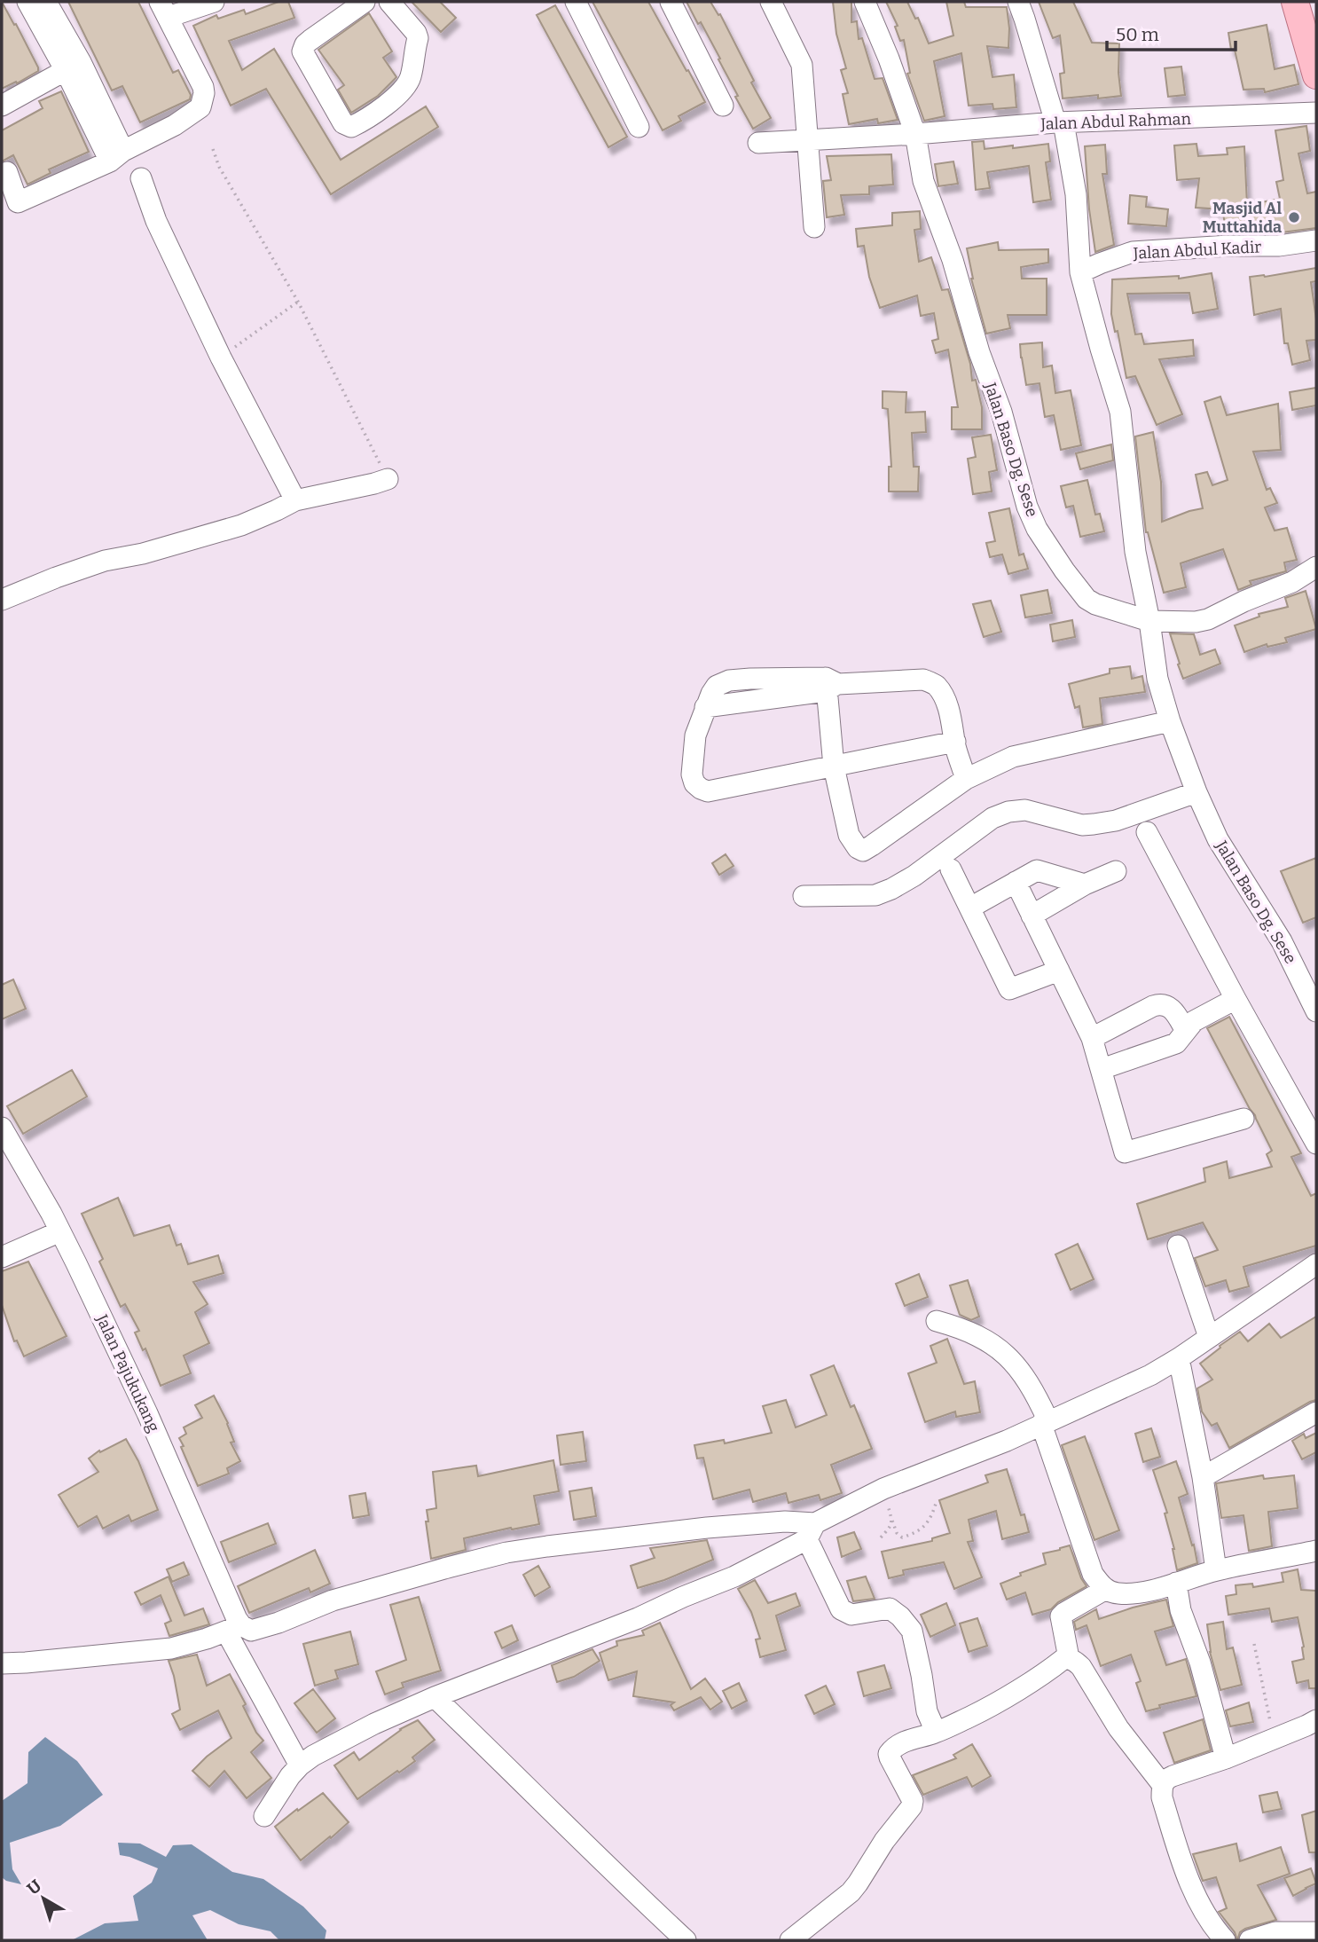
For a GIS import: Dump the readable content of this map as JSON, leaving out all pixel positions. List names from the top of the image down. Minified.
{"streets":{"street":["Jalan Abdul Rahman","Jalan Abdul Kadir","Jalan Baso Dg. Sese","Jalan Pajukukang"]},"crossings":[["Jalan Abdul Rahman","Jalan Baso Dg. Sese"]],"places":["Masjid Al Muttahida"],"scale_bar":"50 m","north":"top left"}
